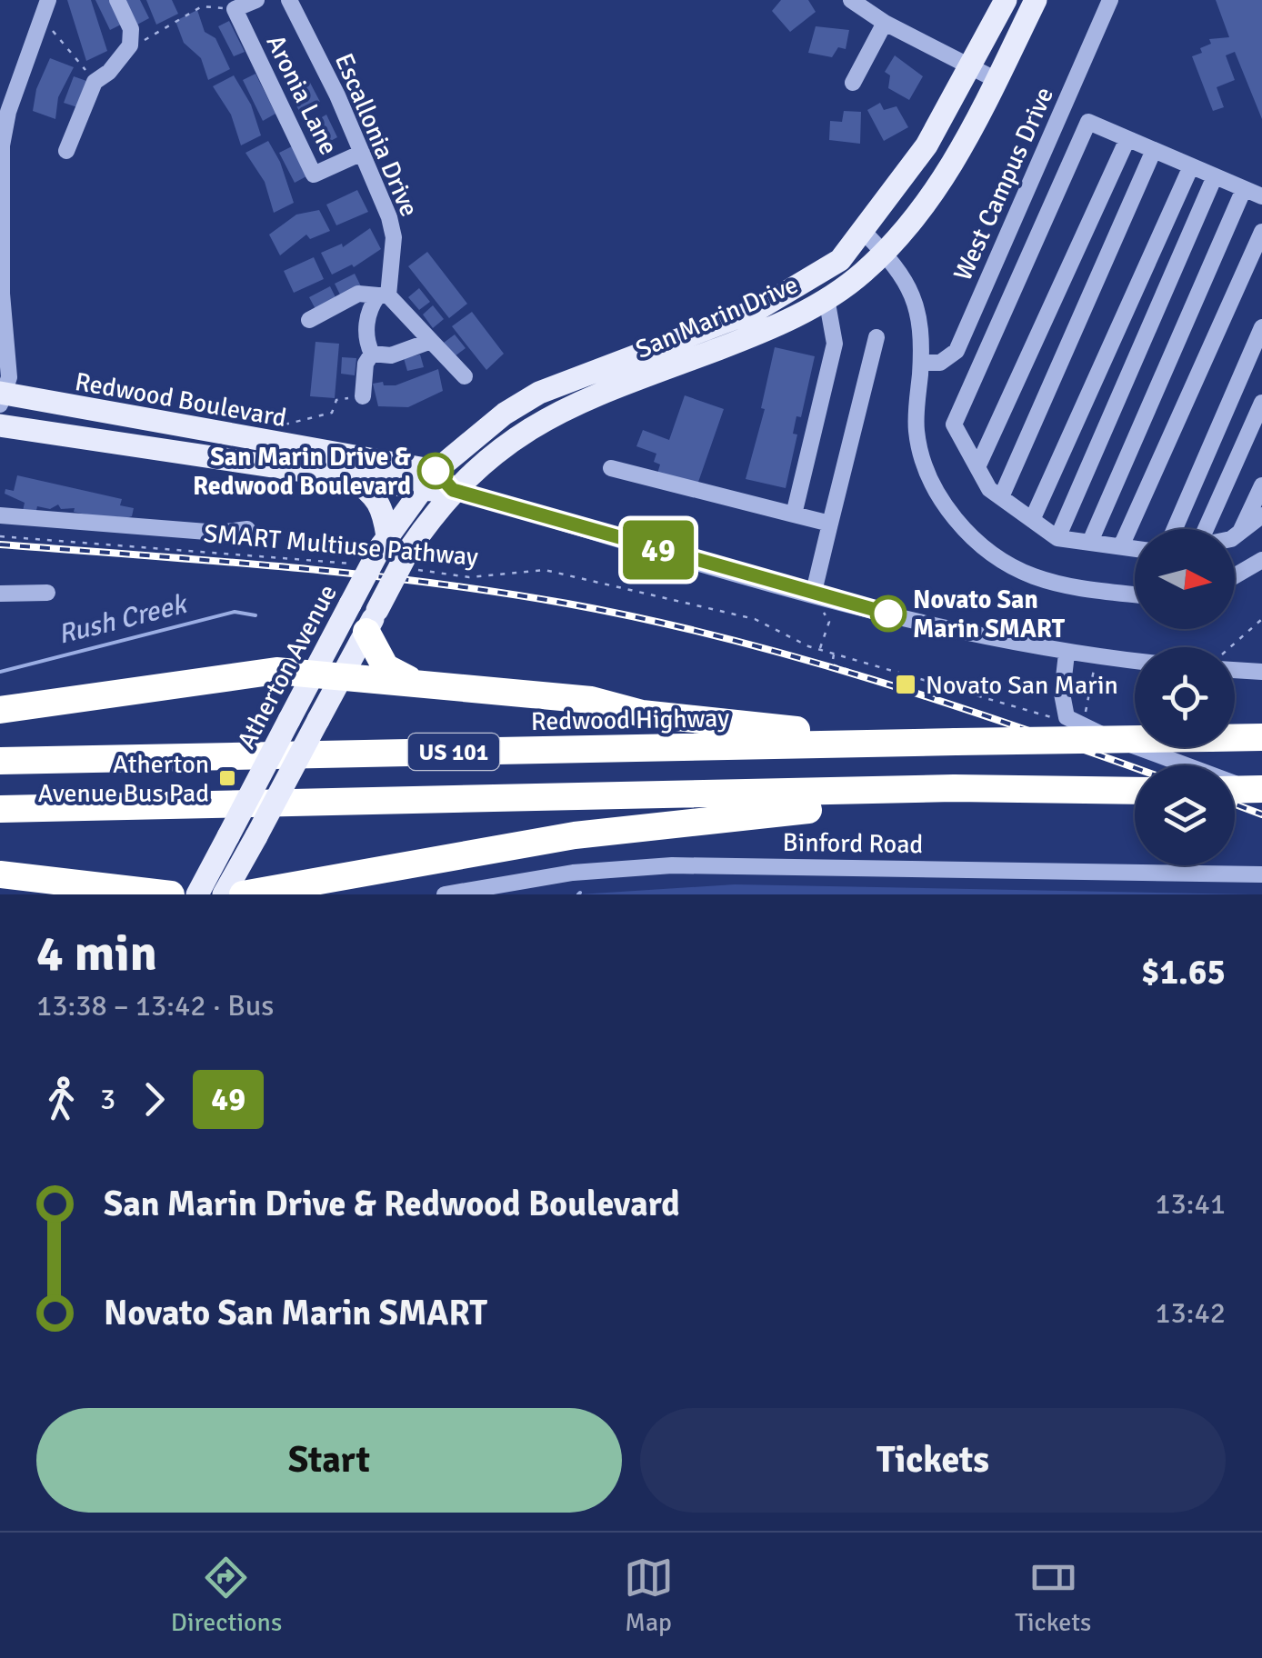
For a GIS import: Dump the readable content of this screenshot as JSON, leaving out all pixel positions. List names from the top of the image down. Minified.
{"streets":{"highway":["Redwood Highway","US 101"],"main road":["San Marin Drive","Redwood Boulevard","Atherton Avenue"],"street":["Aronia Lane","Escallonia Drive","West Campus Drive","Binford Road"],"path":["SMART Multiuse Pathway"]},"crossings":[["Aronia Lane","Escallonia Drive"],["San Marin Drive","Redwood Boulevard"],["San Marin Drive","Atherton Avenue"],["Redwood Boulevard","Atherton Avenue"],["SMART Multiuse Pathway","Atherton Avenue"]],"water":["Rush Creek"],"places":{"other":["San Marin Drive & Redwood Boulevard","Novato San Marin SMART"],"transit":["Novato San Marin","Atherton Avenue Bus Pad"]},"lines":["bus line 49"],"north":"right","page":{"on_map":"49","heading":["4 min","13:38 – 13:42 · Bus","$1.65"],"legs":["3","49"],"list":[{"name":"San Marin Drive & Redwood Boulevard","value":"13:41"},{"name":"Novato San Marin SMART","value":"13:42"}],"buttons":["Start","Tickets"],"tabs":["Directions","Map","Tickets"]}}
